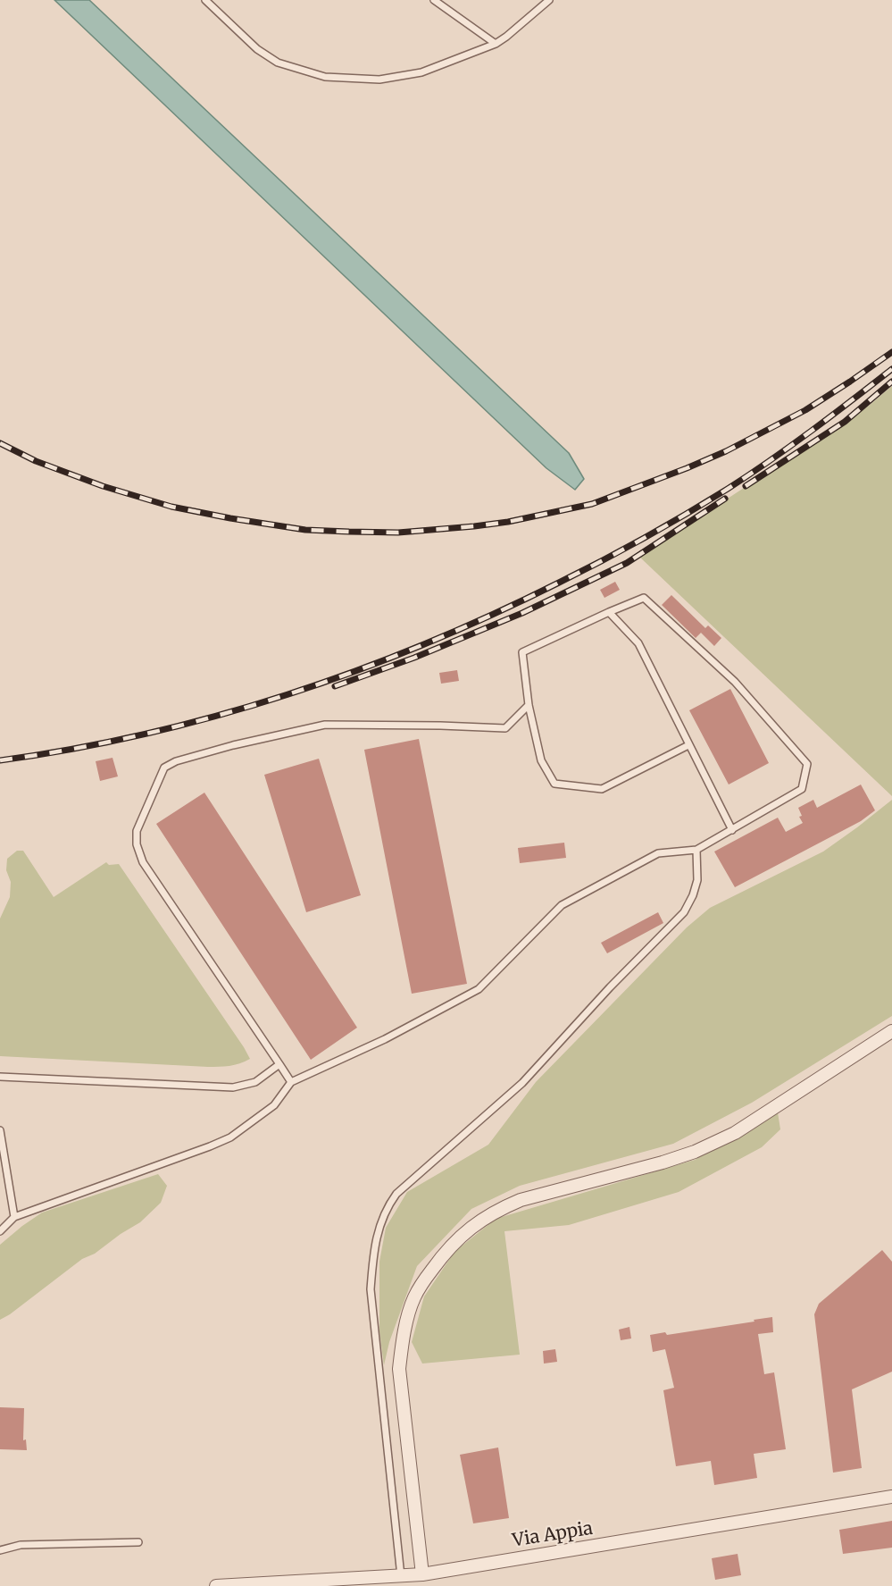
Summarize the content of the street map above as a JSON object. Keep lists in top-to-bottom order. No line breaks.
{"streets":{"street":["Via Appia"]}}
